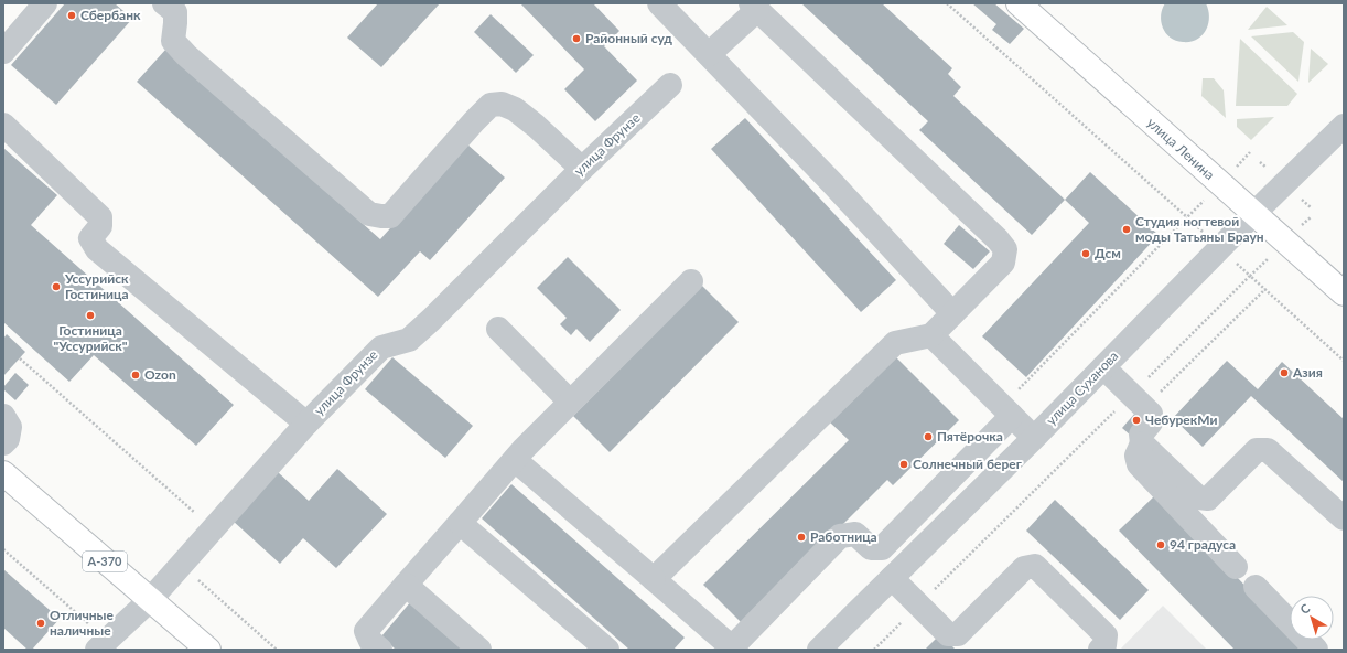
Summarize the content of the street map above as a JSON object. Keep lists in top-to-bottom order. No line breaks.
{"streets":{"main road":["улица Ленина","А-370"],"street":["улица Фрунзе","улица Суханова"]},"crossings":[["улица Фрунзе","А-370"],["улица Ленина","улица Суханова"]],"places":["Сбербанк","Районный суд","Студия ногтевой моды Татьяны Браун","Дсм","Уссурийск Гостиница","Гостиница \"Уссурийск\"","Азия","Ozon","ЧебурекМи","Пятёрочка","Солнечный берег","Работница","94 градуса","Отличные наличные"],"north":"top left"}
